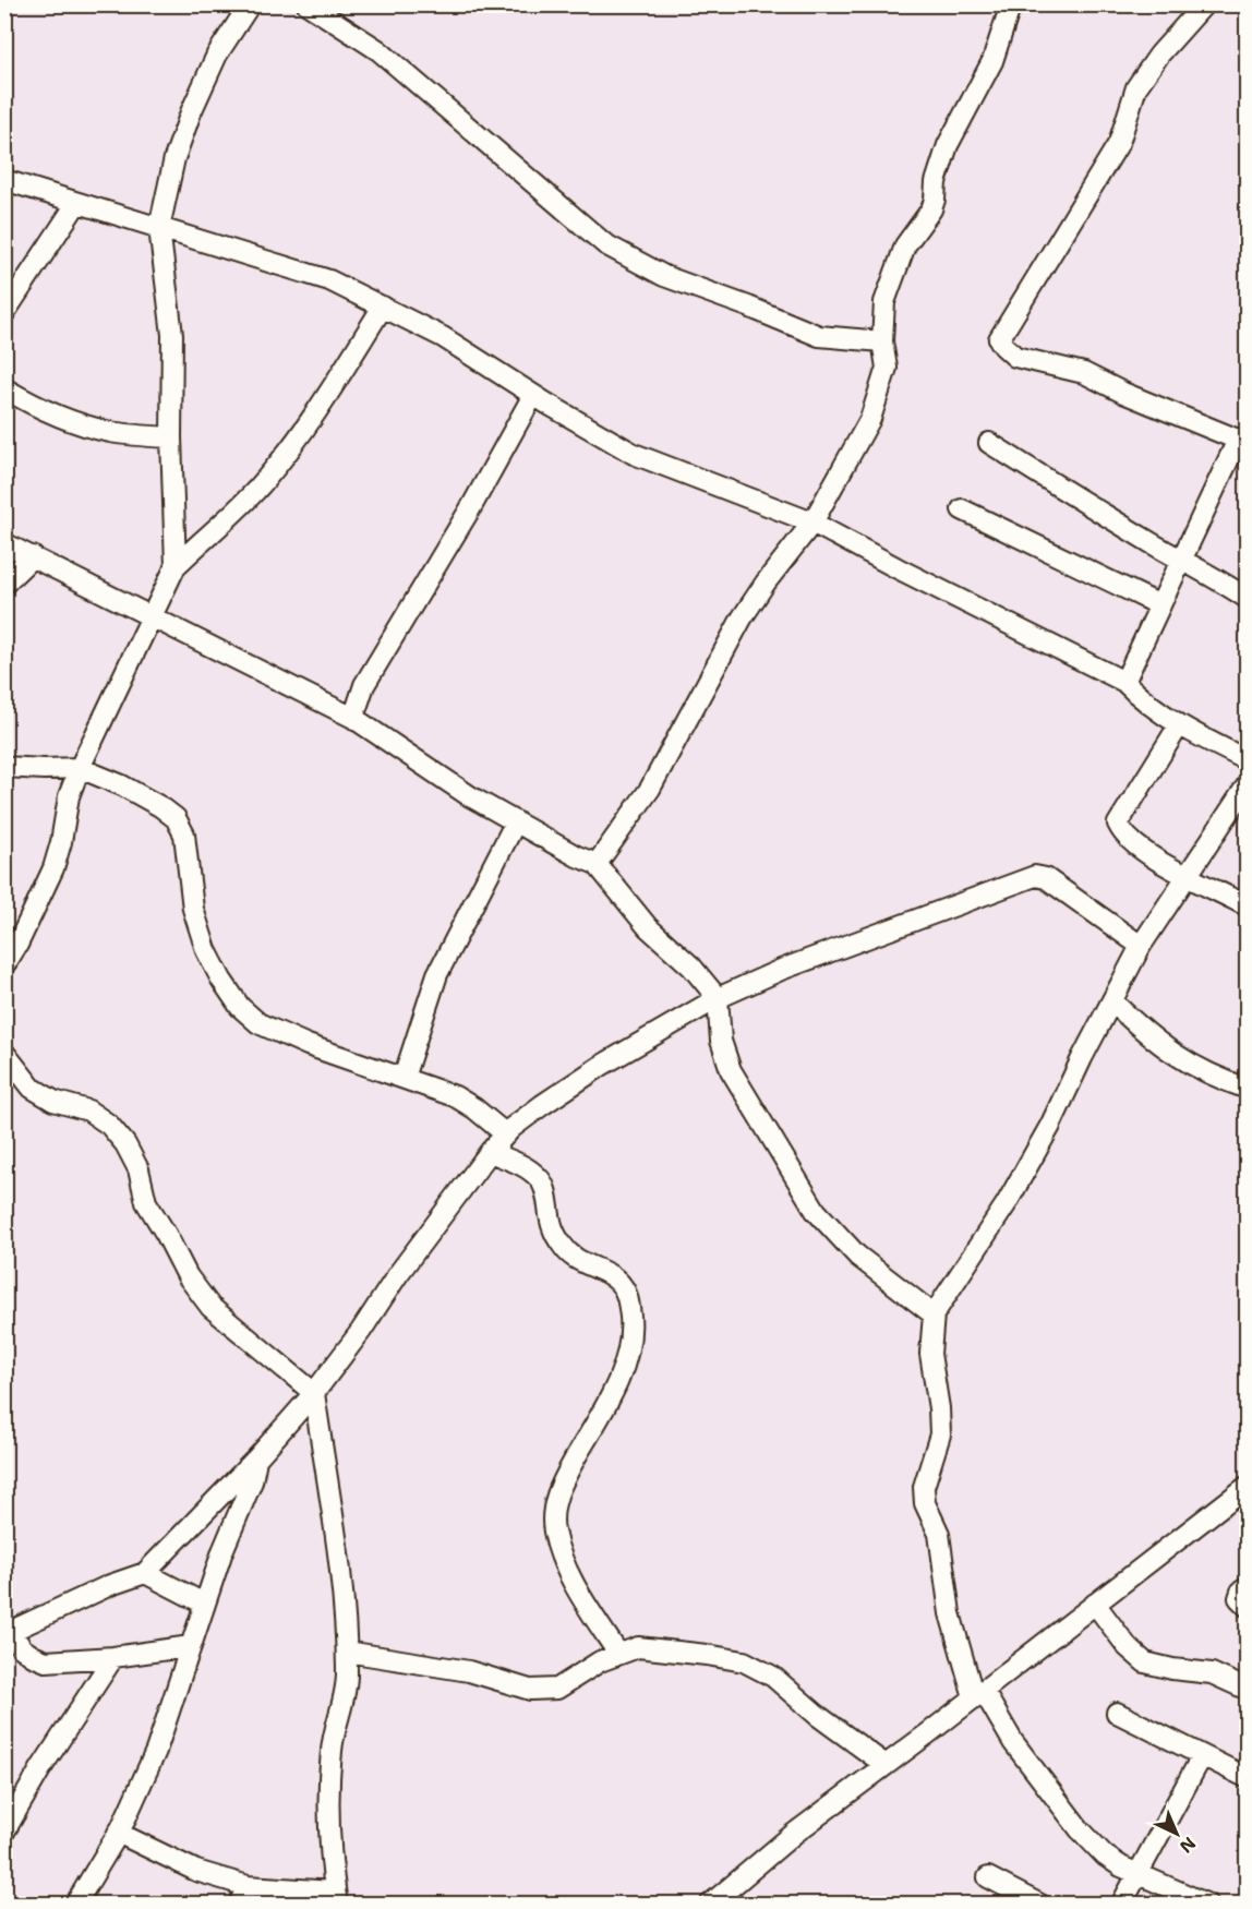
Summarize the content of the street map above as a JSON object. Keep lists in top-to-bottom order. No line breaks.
{"north":"bottom right"}
